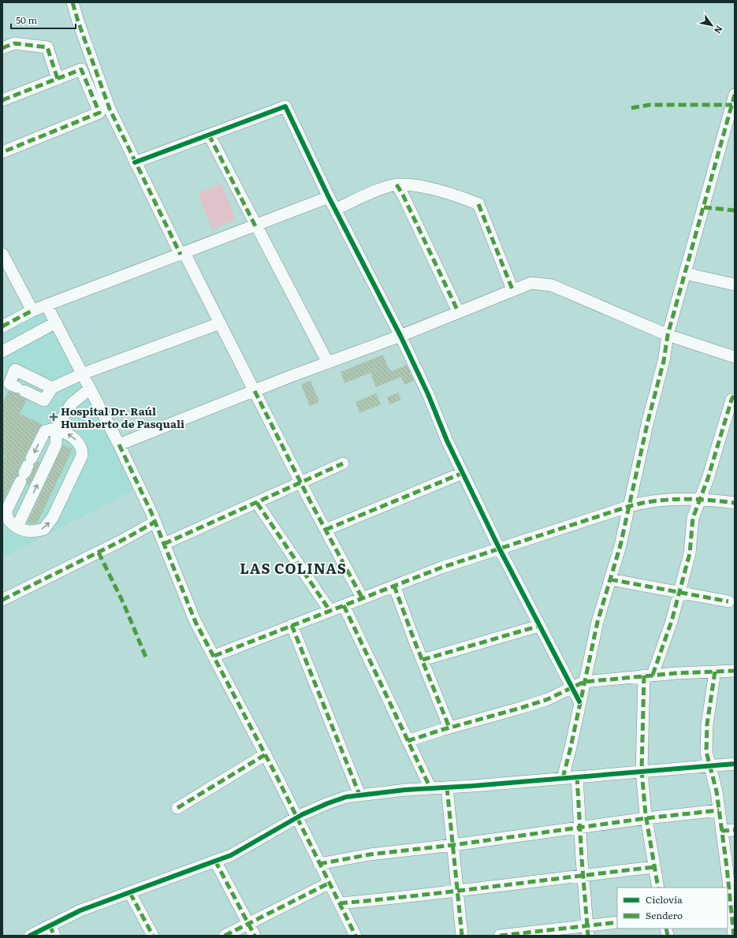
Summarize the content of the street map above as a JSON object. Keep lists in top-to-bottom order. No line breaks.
{"districts":["LAS COLINAS"],"places":{"health":["Hospital Dr. Raúl Humberto de Pasquali"]},"legend":["Ciclovía","Sendero"],"scale_bar":"50 m","north":"bottom right"}
